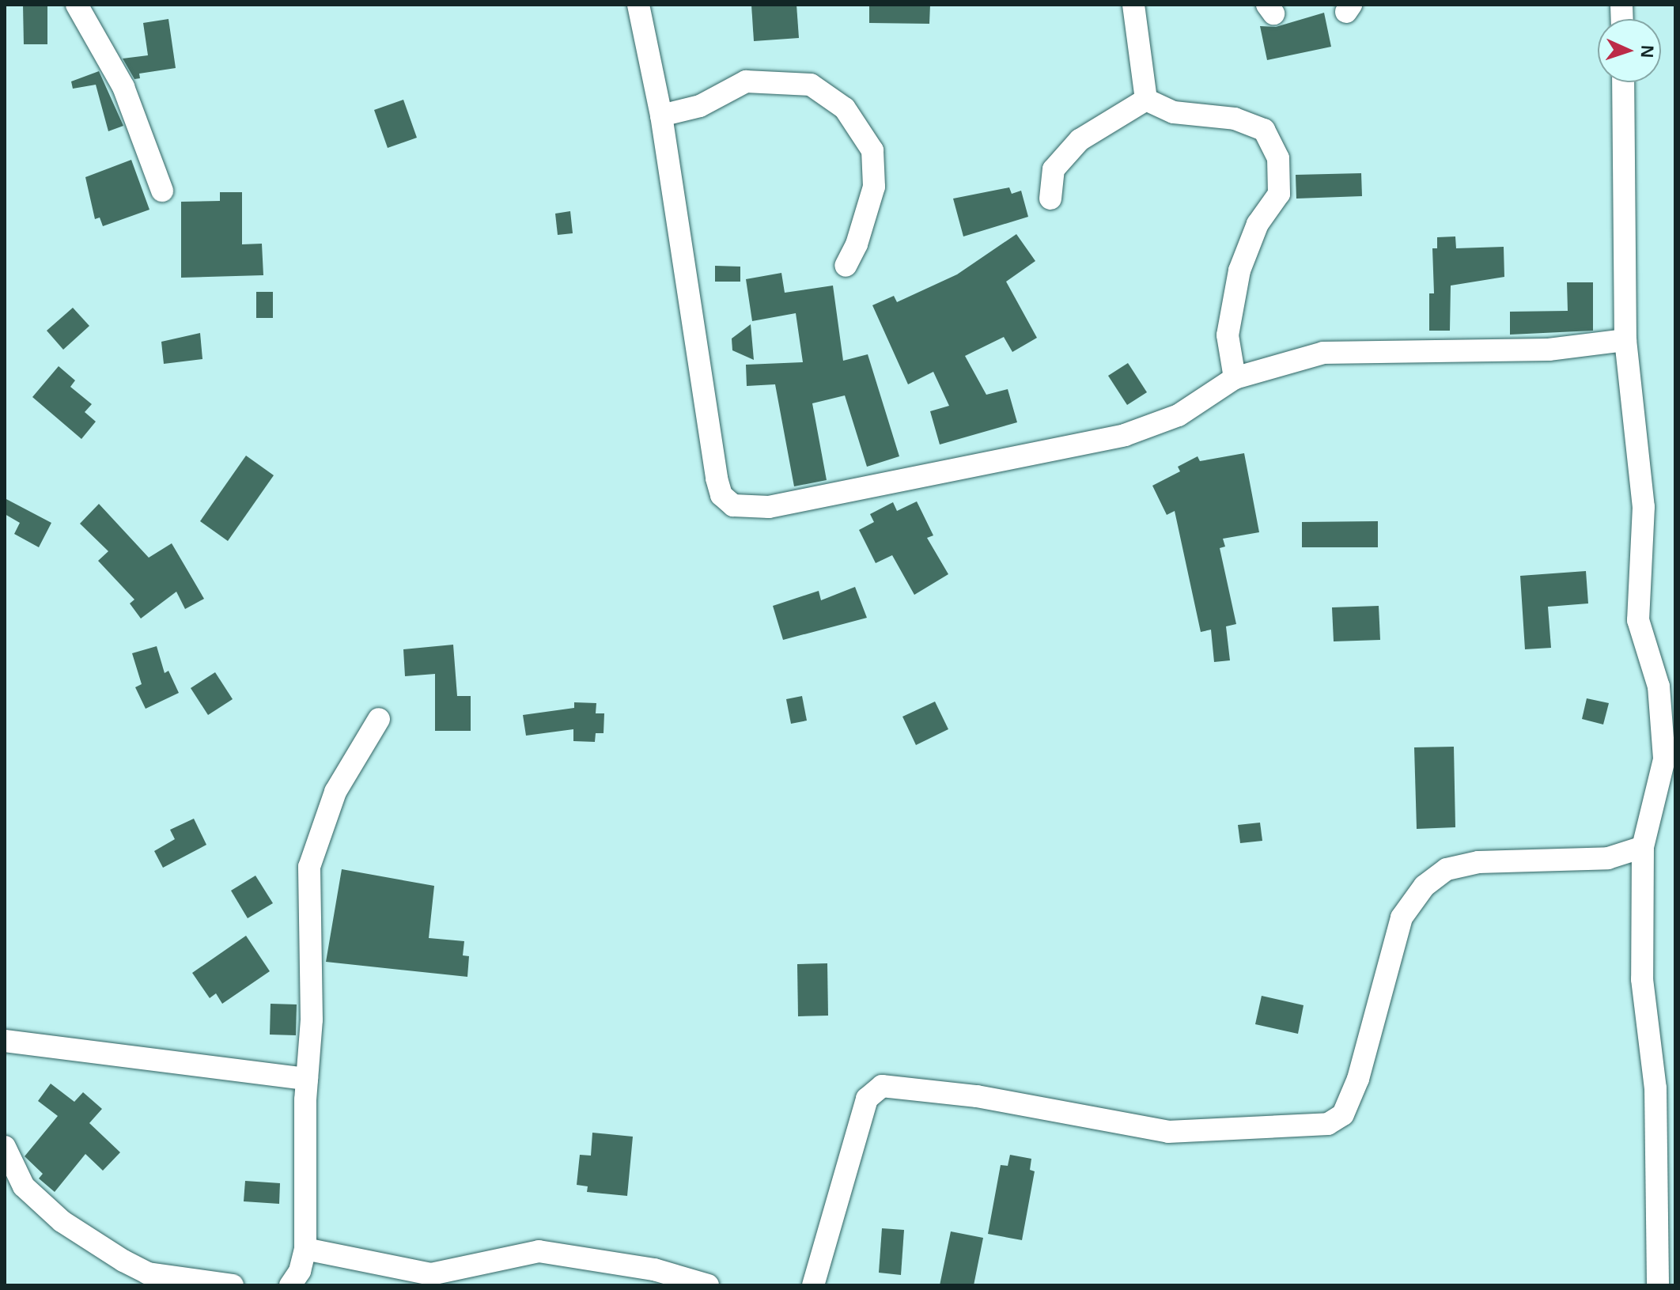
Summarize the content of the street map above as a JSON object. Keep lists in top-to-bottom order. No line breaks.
{"north":"right"}
